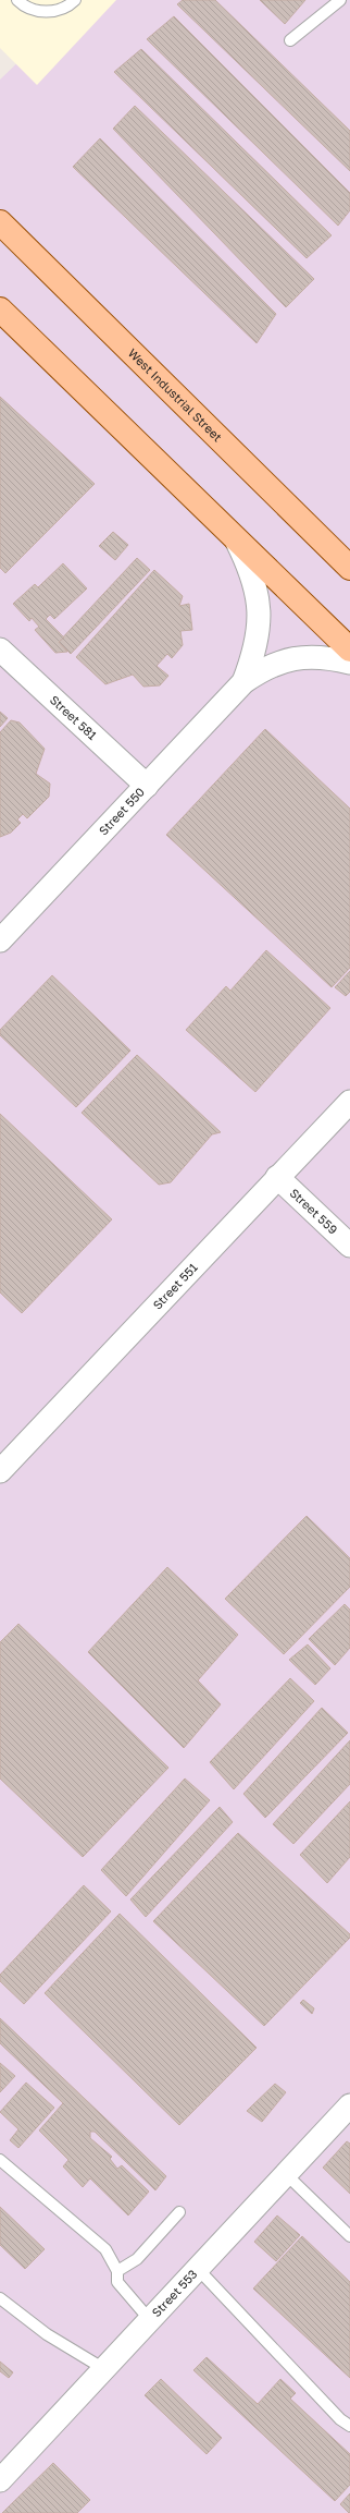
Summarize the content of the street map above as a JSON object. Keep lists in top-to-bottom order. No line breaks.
{"streets":{"main road":["West Industrial Street"],"street":["Street 581","Street 550","Street 559","Street 551","Street 553"]},"crossings":[["Street 581","Street 550"],["Street 559","Street 551"]]}
